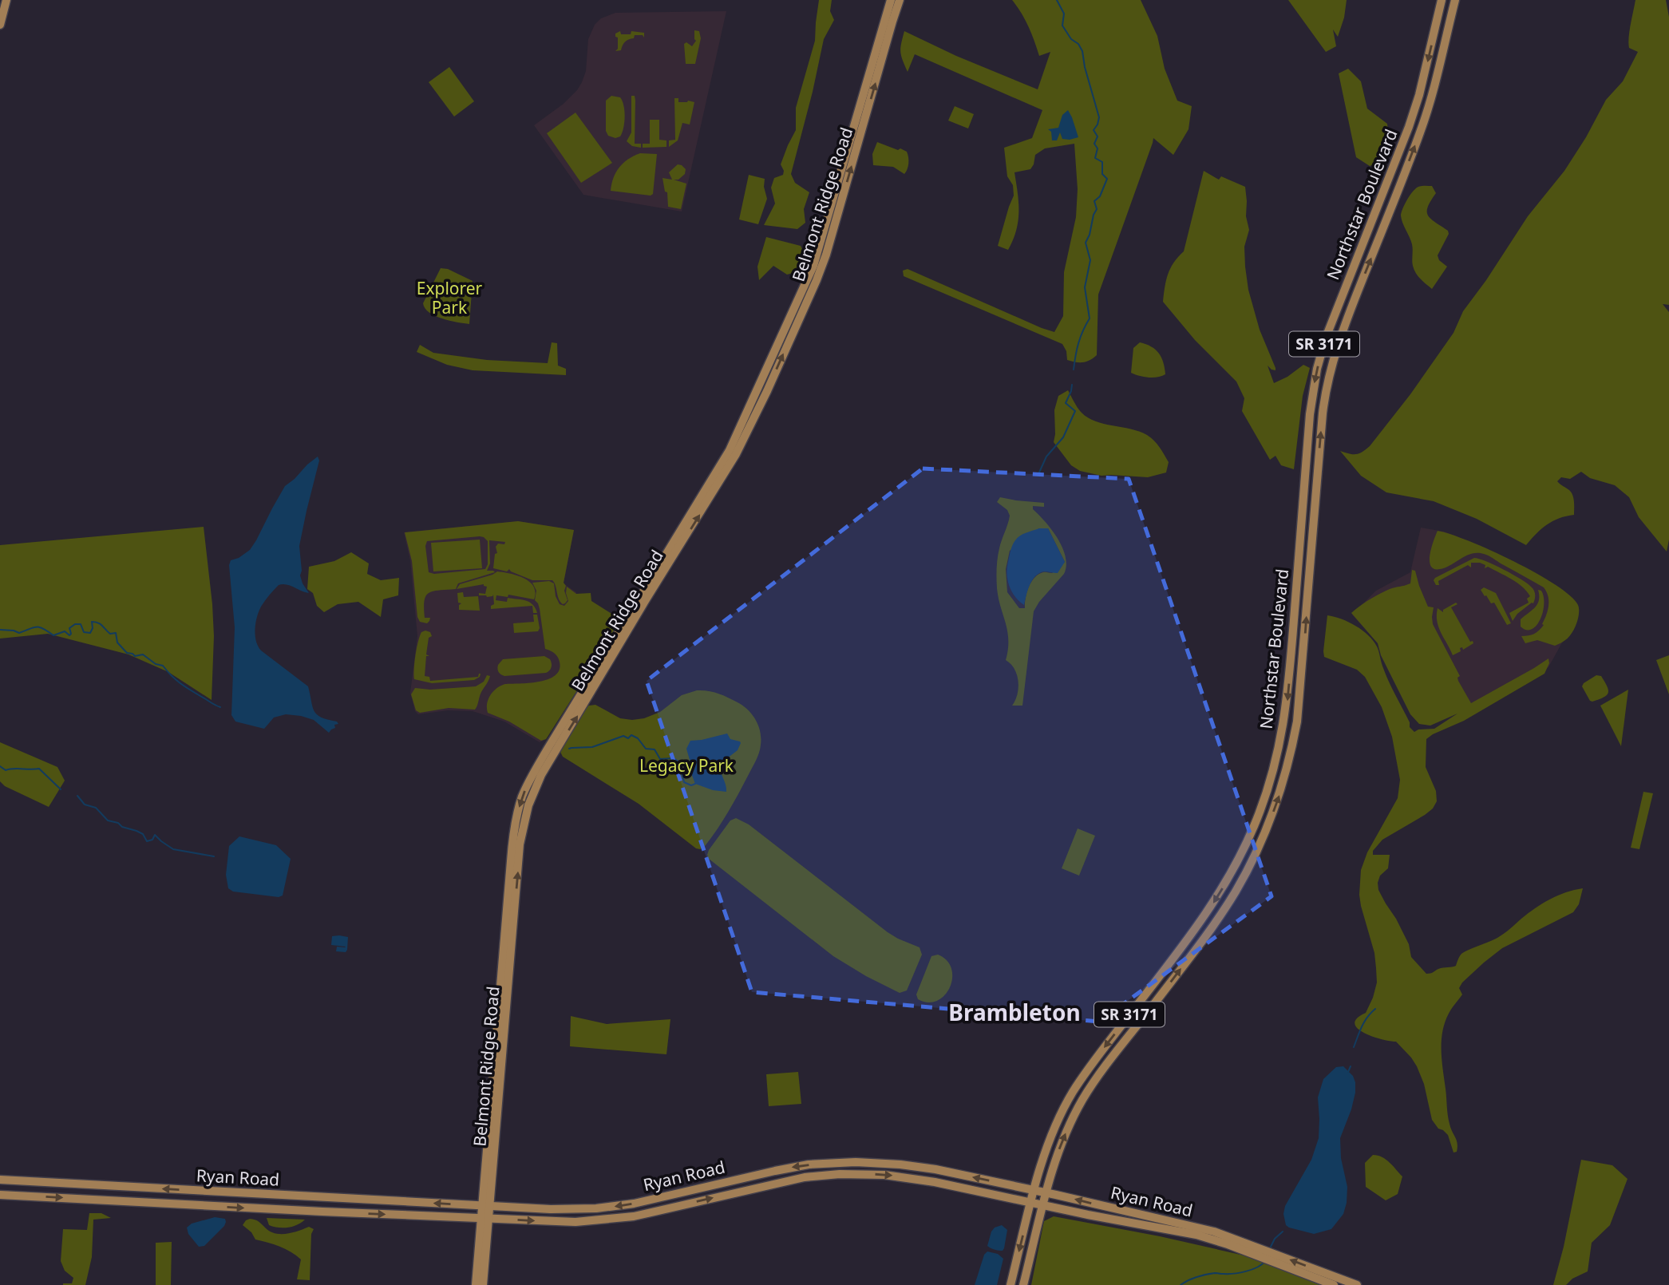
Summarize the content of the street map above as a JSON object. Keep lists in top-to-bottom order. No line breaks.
{"streets":{"main road":["Belmont Ridge Road","Northstar Boulevard","SR 3171","Ryan Road"]},"crossings":[["Belmont Ridge Road","Ryan Road"],["Northstar Boulevard","Ryan Road"]],"districts":["Brambleton"],"parks":["Explorer Park","Legacy Park"]}
